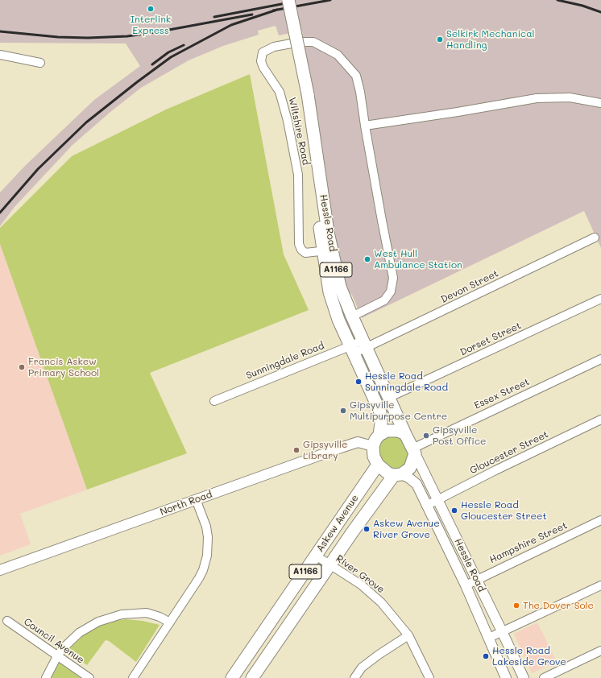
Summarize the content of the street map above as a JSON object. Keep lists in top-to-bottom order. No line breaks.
{"streets":{"main road":["Hessle Road","A1166","Askew Avenue"],"street":["Wiltshire Road","Devon Street","Dorset Street","Sunningdale Road","Essex Street","Gloucester Street","North Road","Hampshire Street","River Grove","Council Avenue"]},"crossings":[["Wiltshire Road","Hessle Road"],["Hessle Road","Devon Street"],["Hessle Road","Dorset Street"],["Hessle Road","Sunningdale Road"],["Hessle Road","Essex Street"],["Hessle Road","Gloucester Street"],["Hessle Road","North Road"],["Hessle Road","Askew Avenue"],["Hessle Road","Hampshire Street"],["Devon Street","Sunningdale Road"],["Essex Street","North Road"],["Essex Street","Askew Avenue"],["North Road","Askew Avenue"],["Askew Avenue","River Grove"]],"places":["Interlink Express","Selkirk Mechanical Handling","West Hull Ambulance Station","Francis Askew Primary School","Hessle Road Sunningdale Road","Gipsyville Multipurpose Centre","Gipsyville Post Office","Gipsyville Library","Hessle Road Gloucester Street","Askew Avenue River Grove","The Dover Sole","Hessle Road Lakeside Grove"]}
